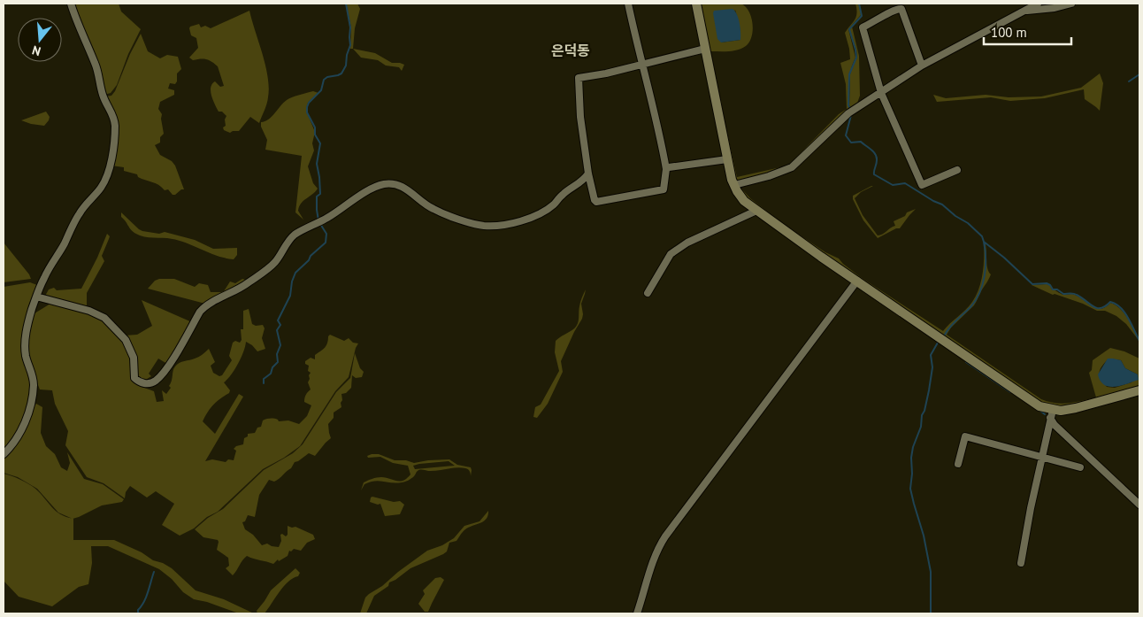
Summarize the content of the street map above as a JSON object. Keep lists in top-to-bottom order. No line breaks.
{"districts":["은덕동"],"scale_bar":"100 m","north":"bottom"}
